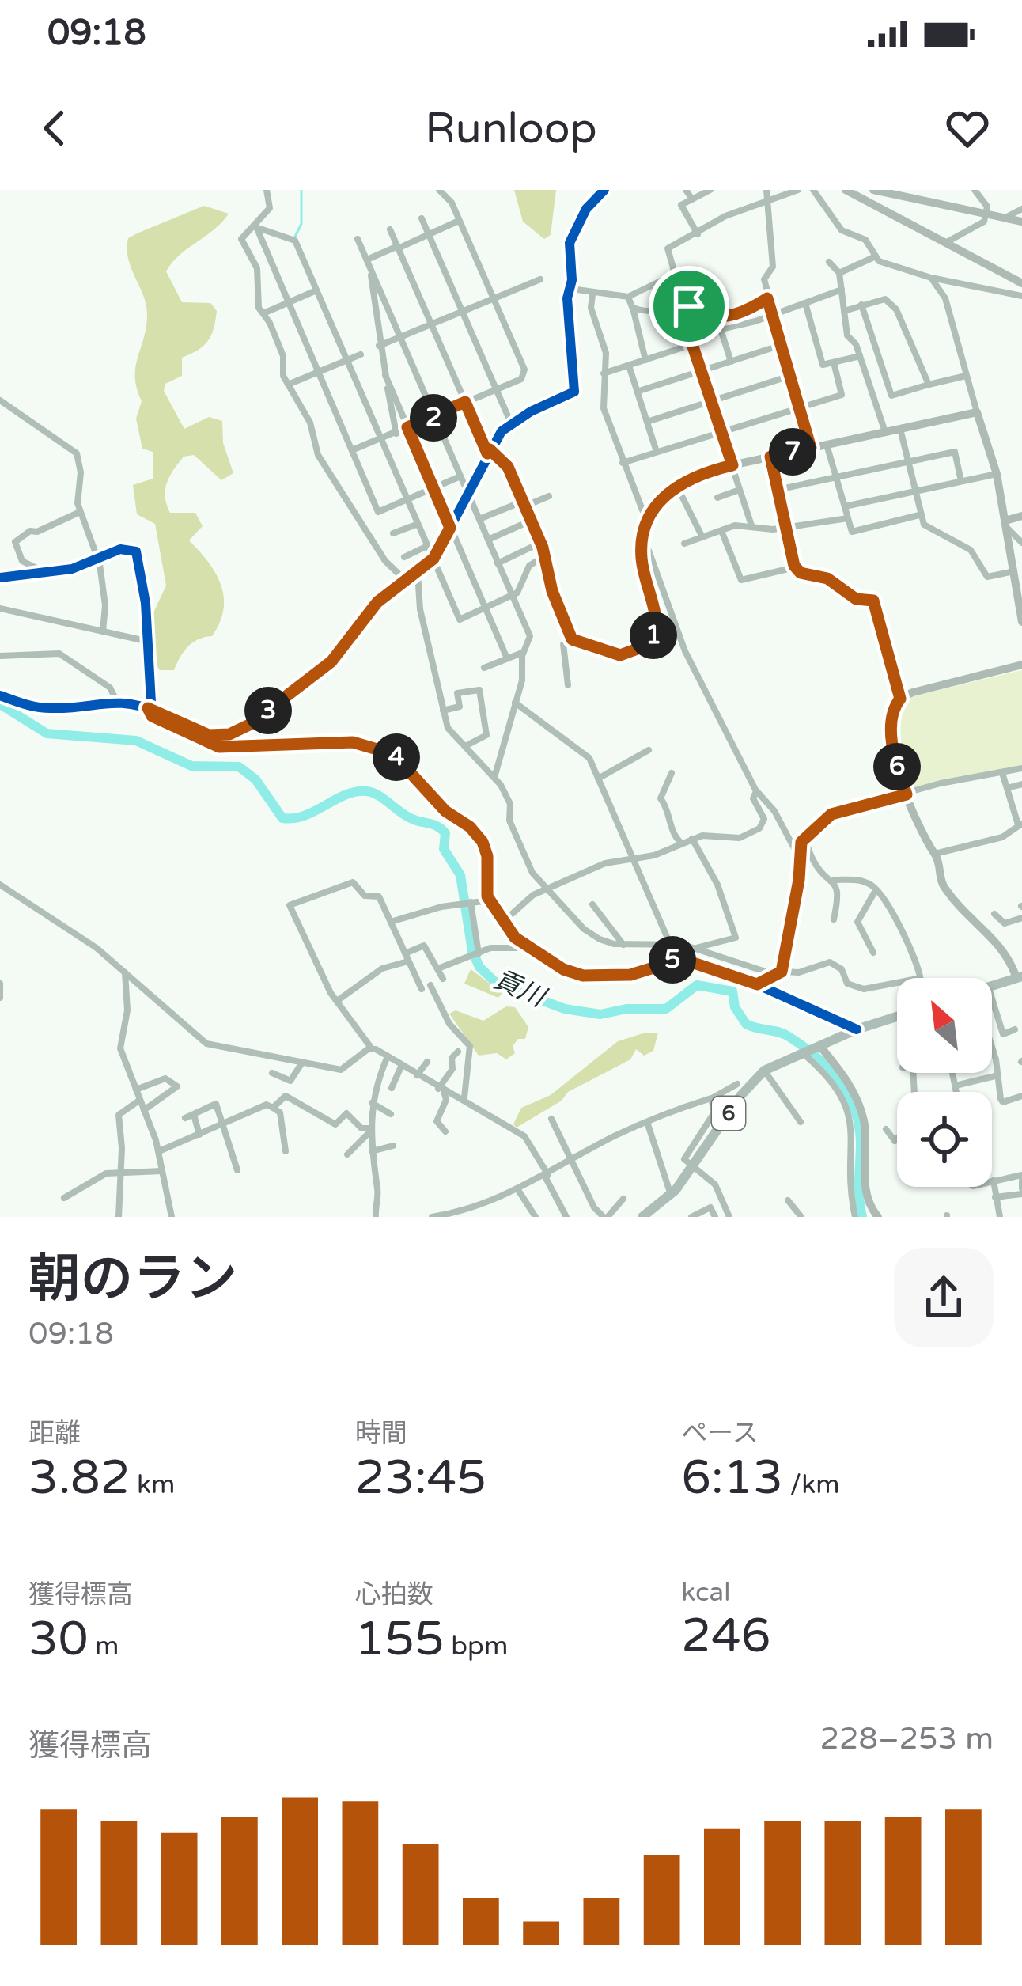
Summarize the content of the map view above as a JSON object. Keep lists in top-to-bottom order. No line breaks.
{"streets":{"main road":["6"]},"water":["貢川"],"north":"top left","page":{"status":"09:18","header":"Runloop","pins":["2","7","1","3","4","6","5"],"heading":["朝のラン","09:18"],"stats":[["距離","3.82 km"],["時間","23:45"],["ペース","6:13 /km"],["獲得標高","30 m"],["心拍数","155 bpm"],["kcal","246"]],"chart":["獲得標高","228–253 m"]}}
